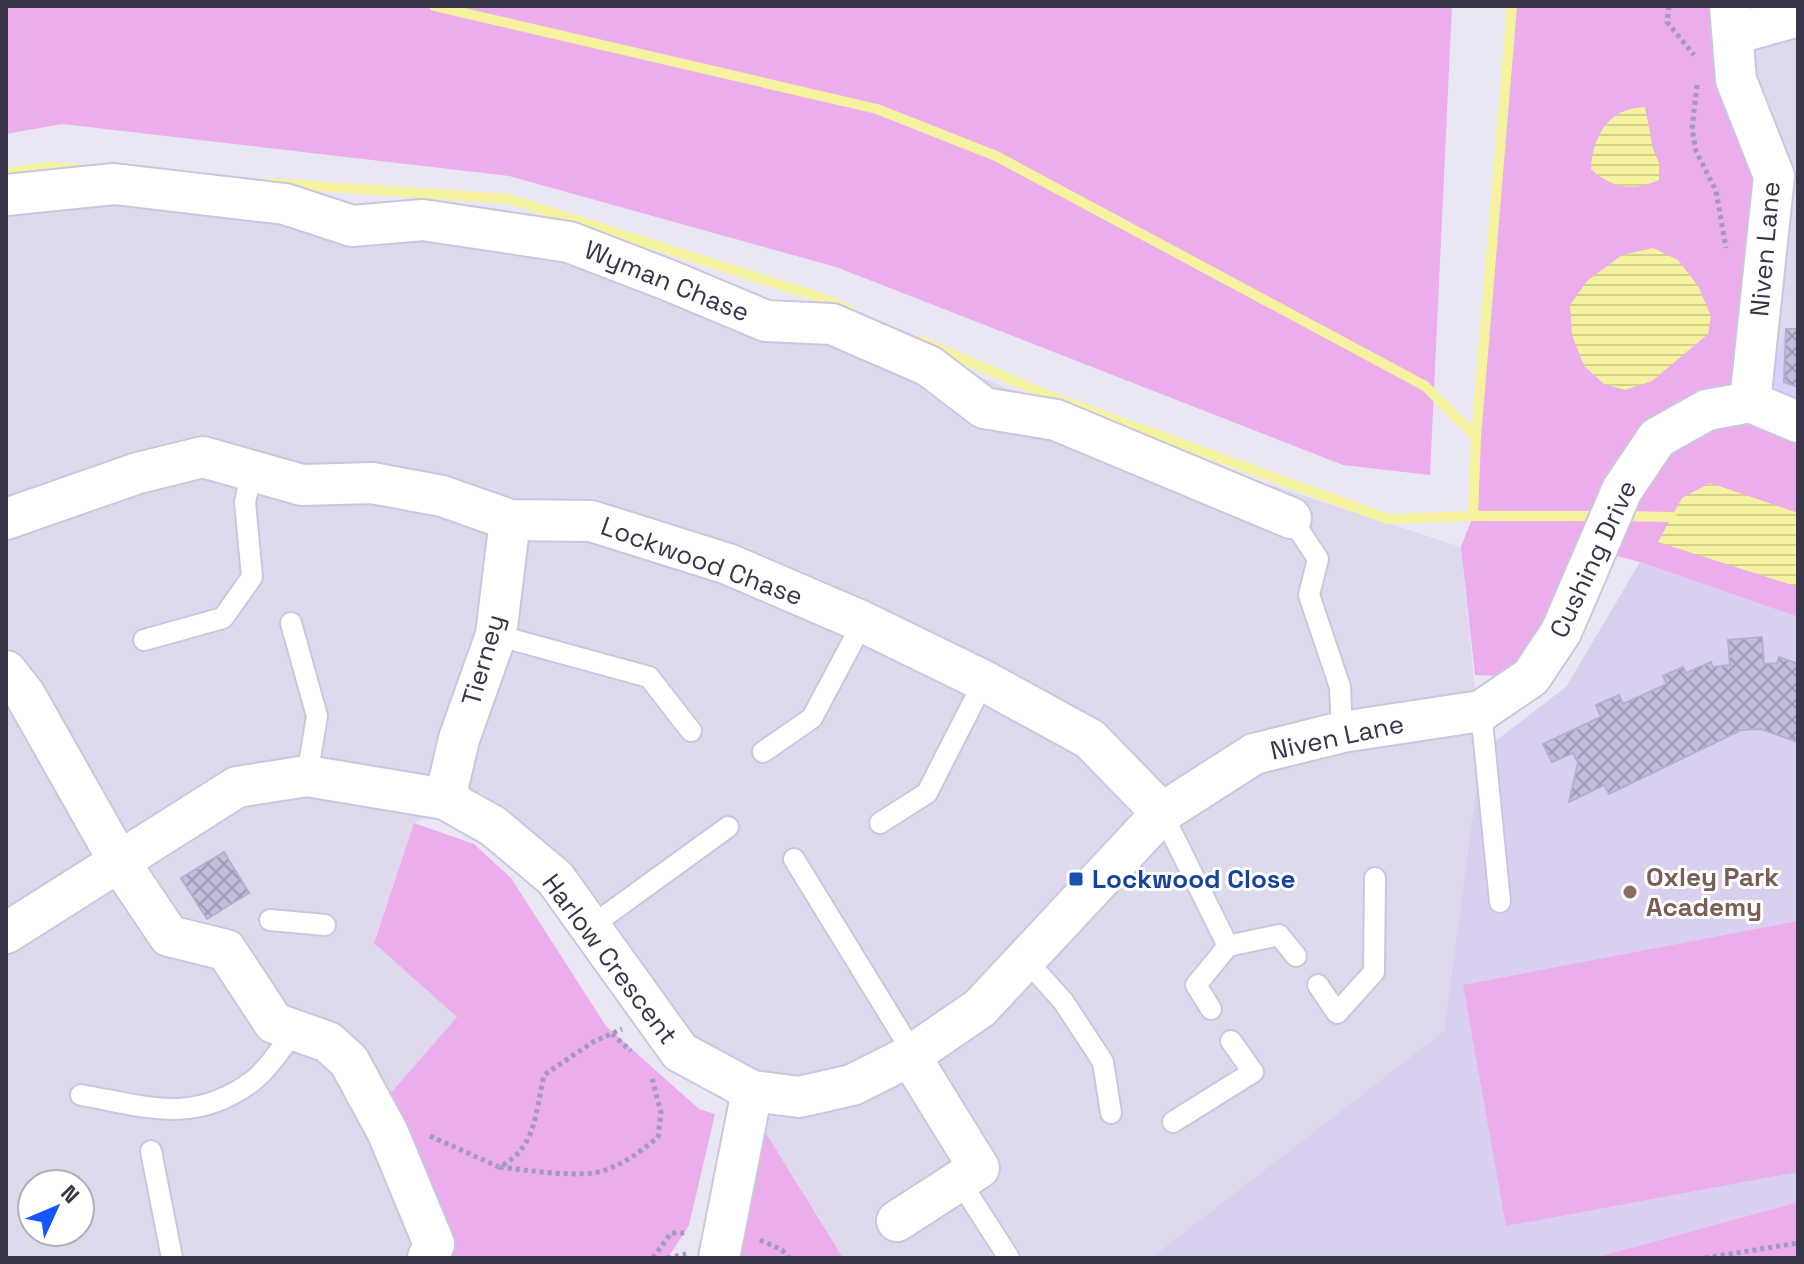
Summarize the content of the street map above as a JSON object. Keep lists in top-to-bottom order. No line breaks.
{"streets":{"street":["Niven Lane","Wyman Chase","Cushing Drive","Lockwood Chase","Tierney","Harlow Crescent"]},"crossings":[["Niven Lane","Cushing Drive"],["Niven Lane","Lockwood Chase"],["Niven Lane","Harlow Crescent"],["Lockwood Chase","Tierney"],["Lockwood Chase","Harlow Crescent"],["Tierney","Harlow Crescent"]],"places":{"transit":["Lockwood Close"],"other":["Oxley Park Academy"]},"north":"top right"}
